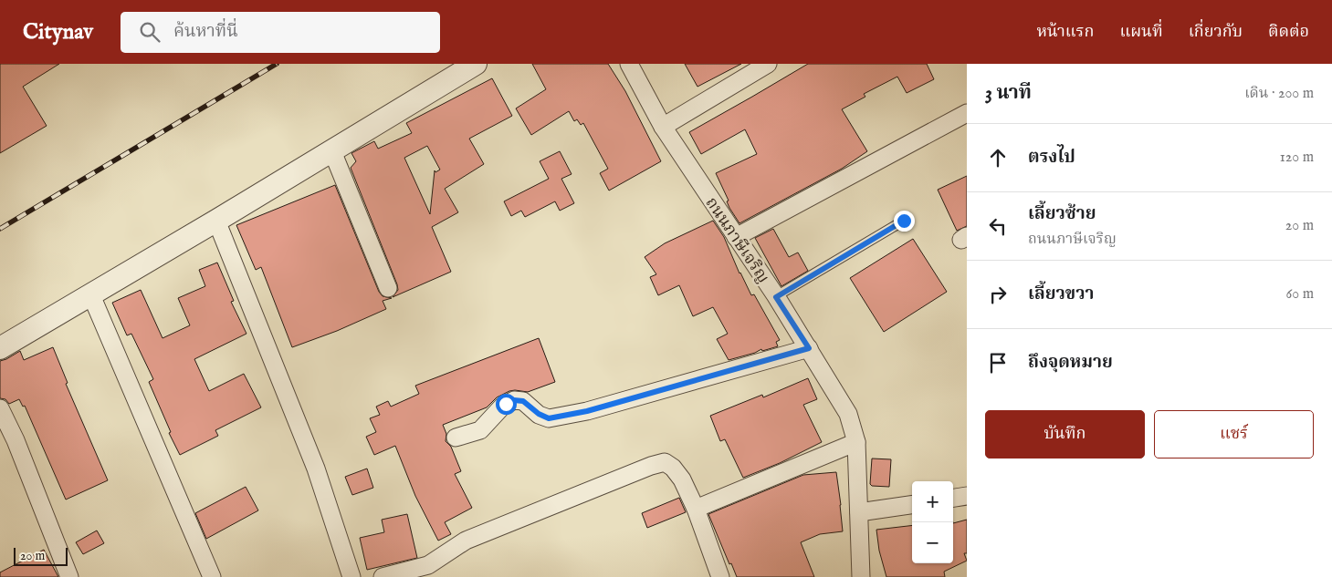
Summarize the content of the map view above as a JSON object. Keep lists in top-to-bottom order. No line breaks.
{"streets":{"street":["ถนนภาษีเจริญ"]},"scale_bar":"20 m","page":{"header":"Citynav","search":"ค้นหาที่นี่","nav":["หน้าแรก","แผนที่","เกี่ยวกับ","ติดต่อ"],"heading":["3 นาที","เดิน · 200 m"],"list":[["ตรงไป","120 m"],["เลี้ยวซ้าย","ถนนภาษีเจริญ","20 m"],["เลี้ยวขวา","60 m"],"ถึงจุดหมาย"],"buttons":["บันทึก","แชร์"],"map_buttons":["+","−"],"scale":"20 m"}}
